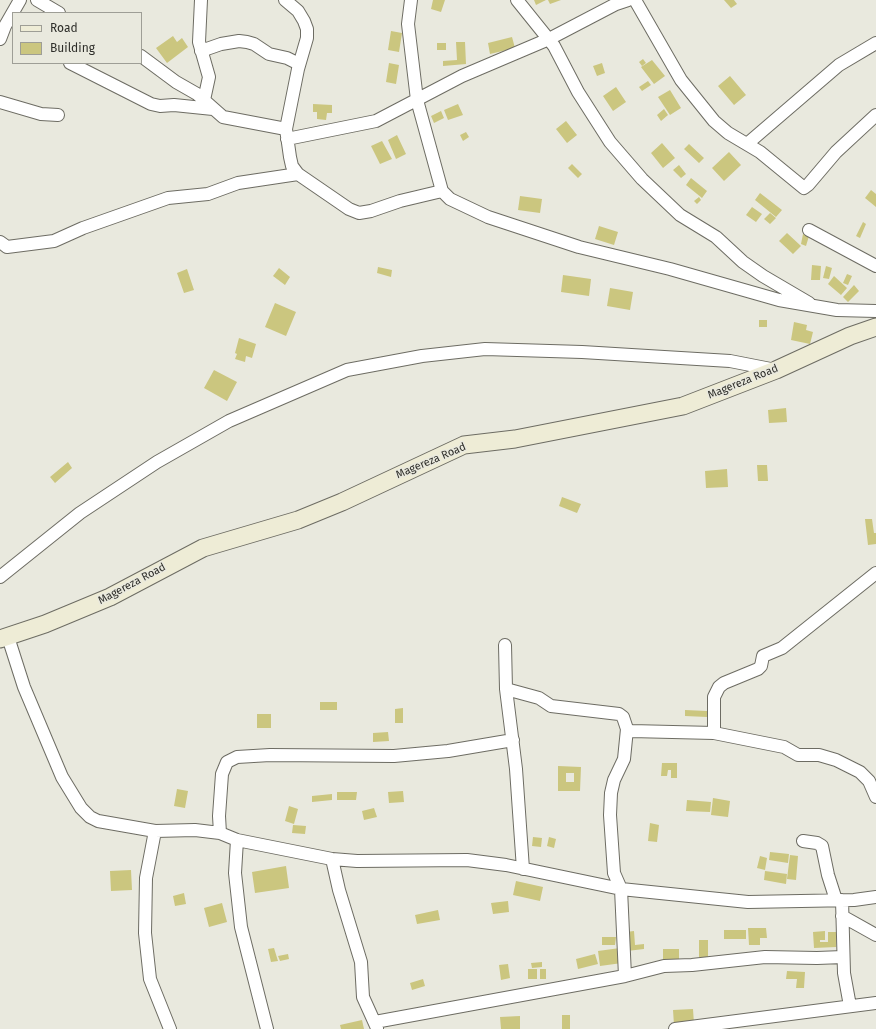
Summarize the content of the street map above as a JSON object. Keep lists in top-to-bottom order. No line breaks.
{"streets":{"street":["Magereza Road"]},"legend":["Road","Building"]}
